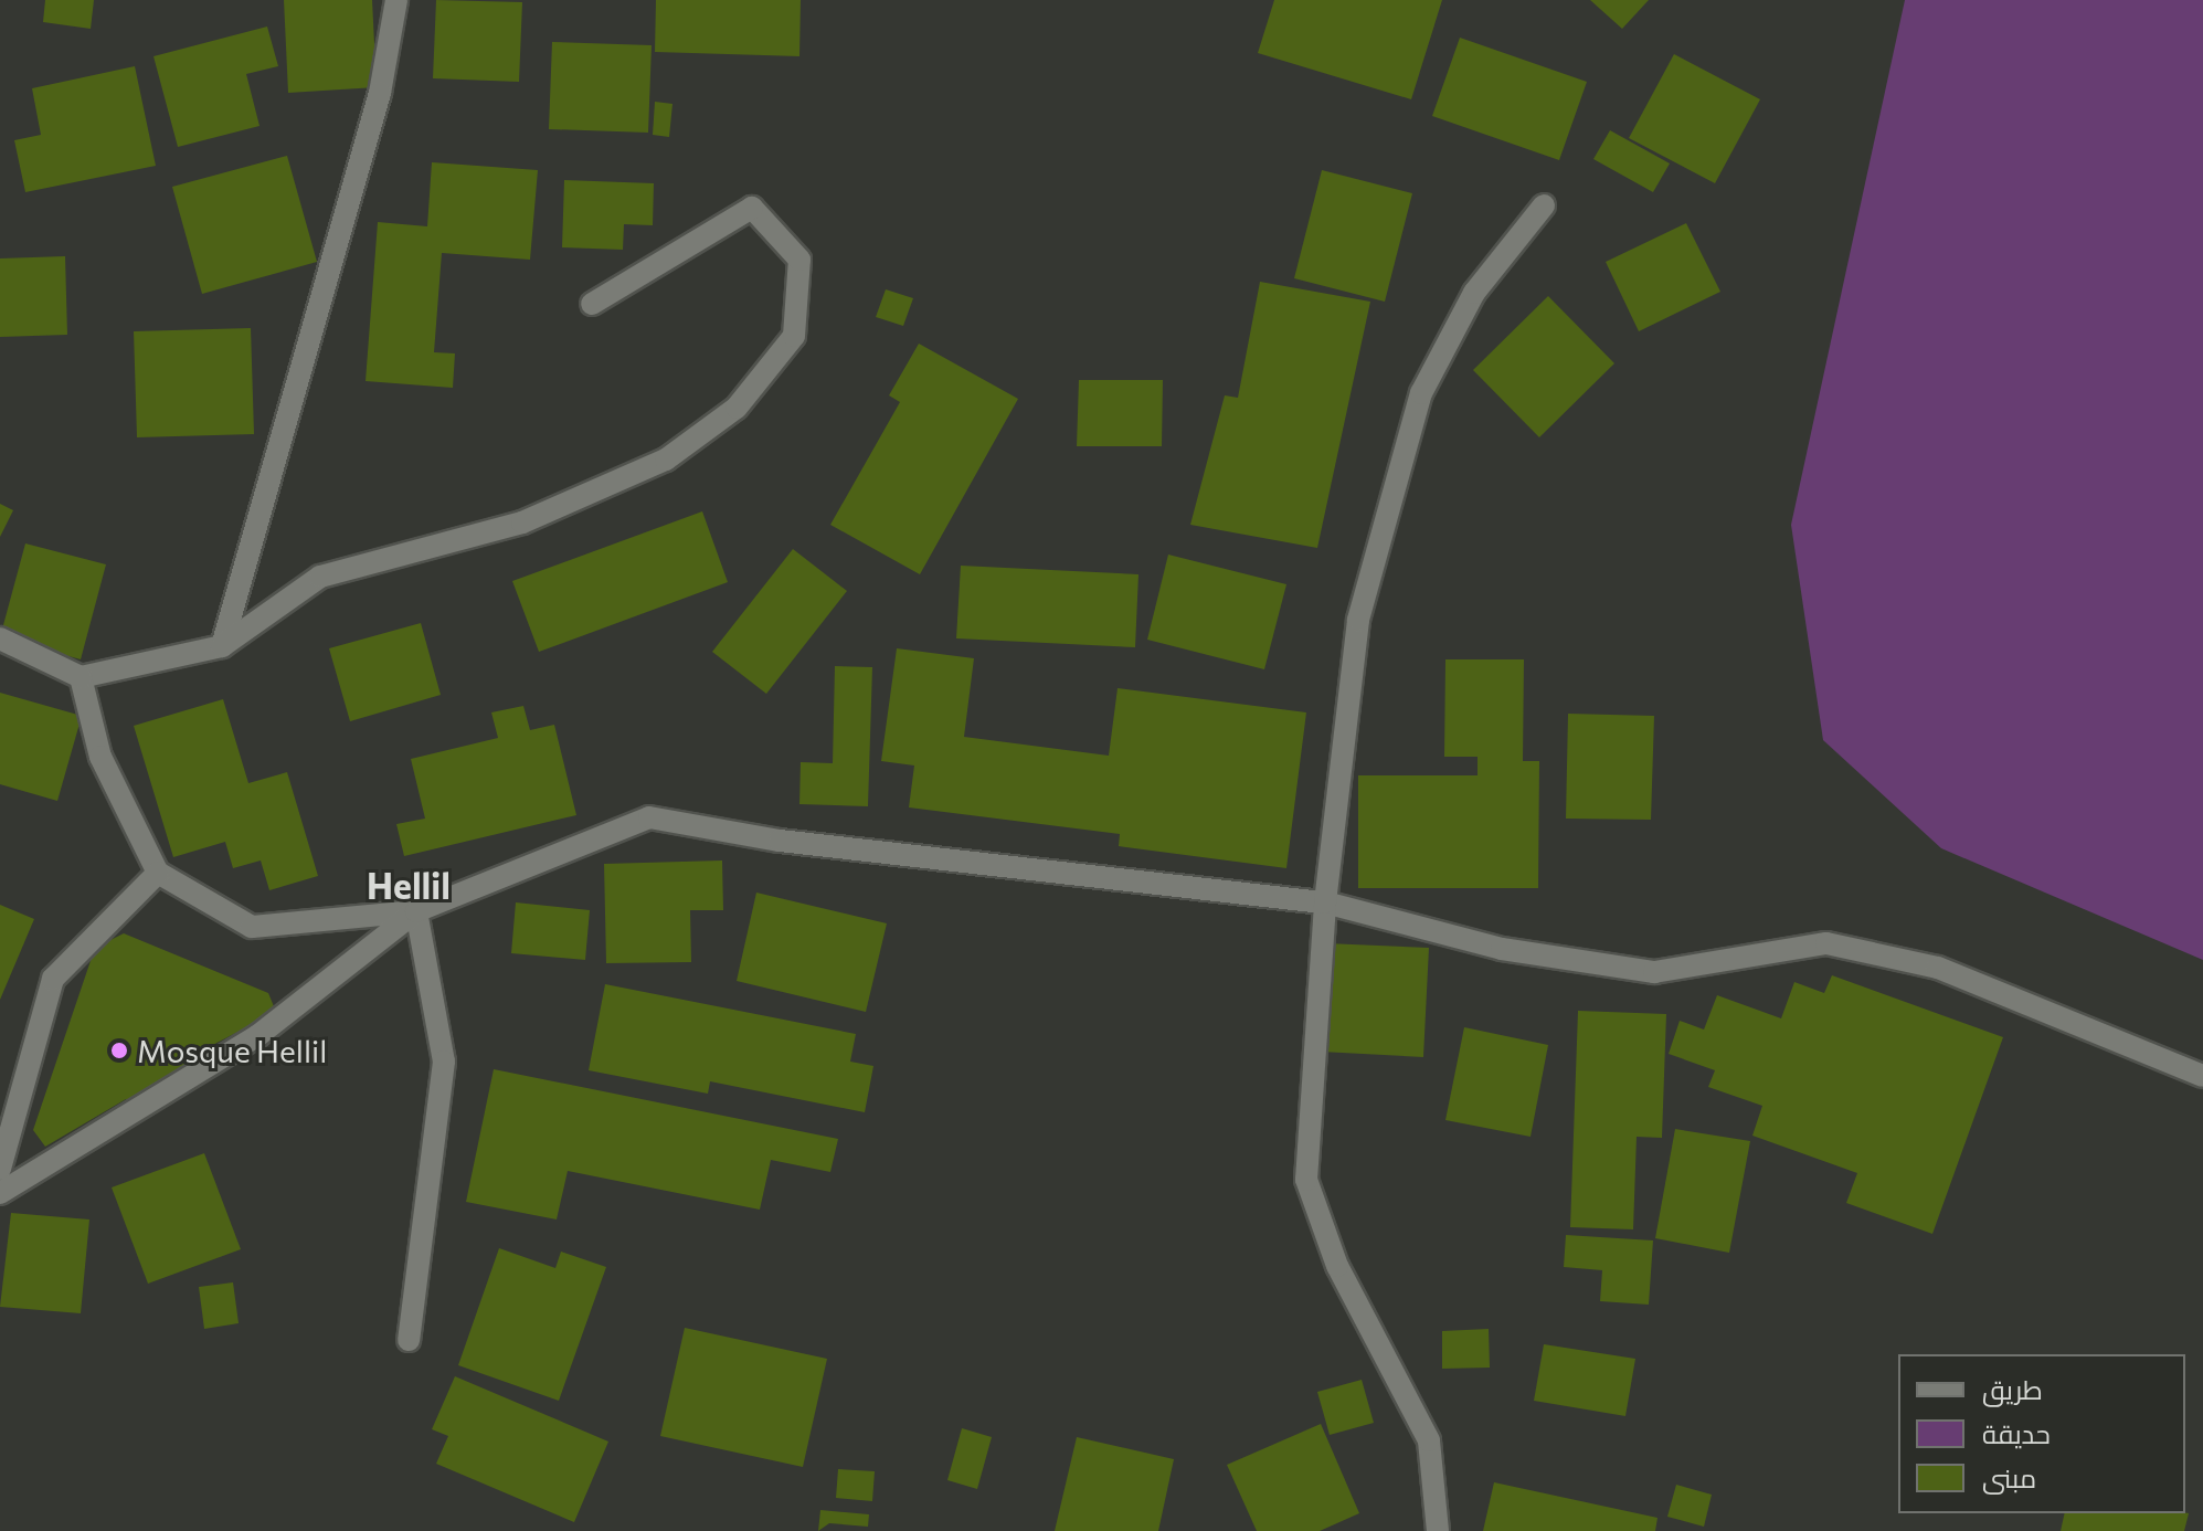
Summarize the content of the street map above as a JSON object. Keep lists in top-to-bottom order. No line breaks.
{"districts":["Hellil"],"places":["Mosque Hellil"],"legend":["طريق","حديقة","مبنى"]}
